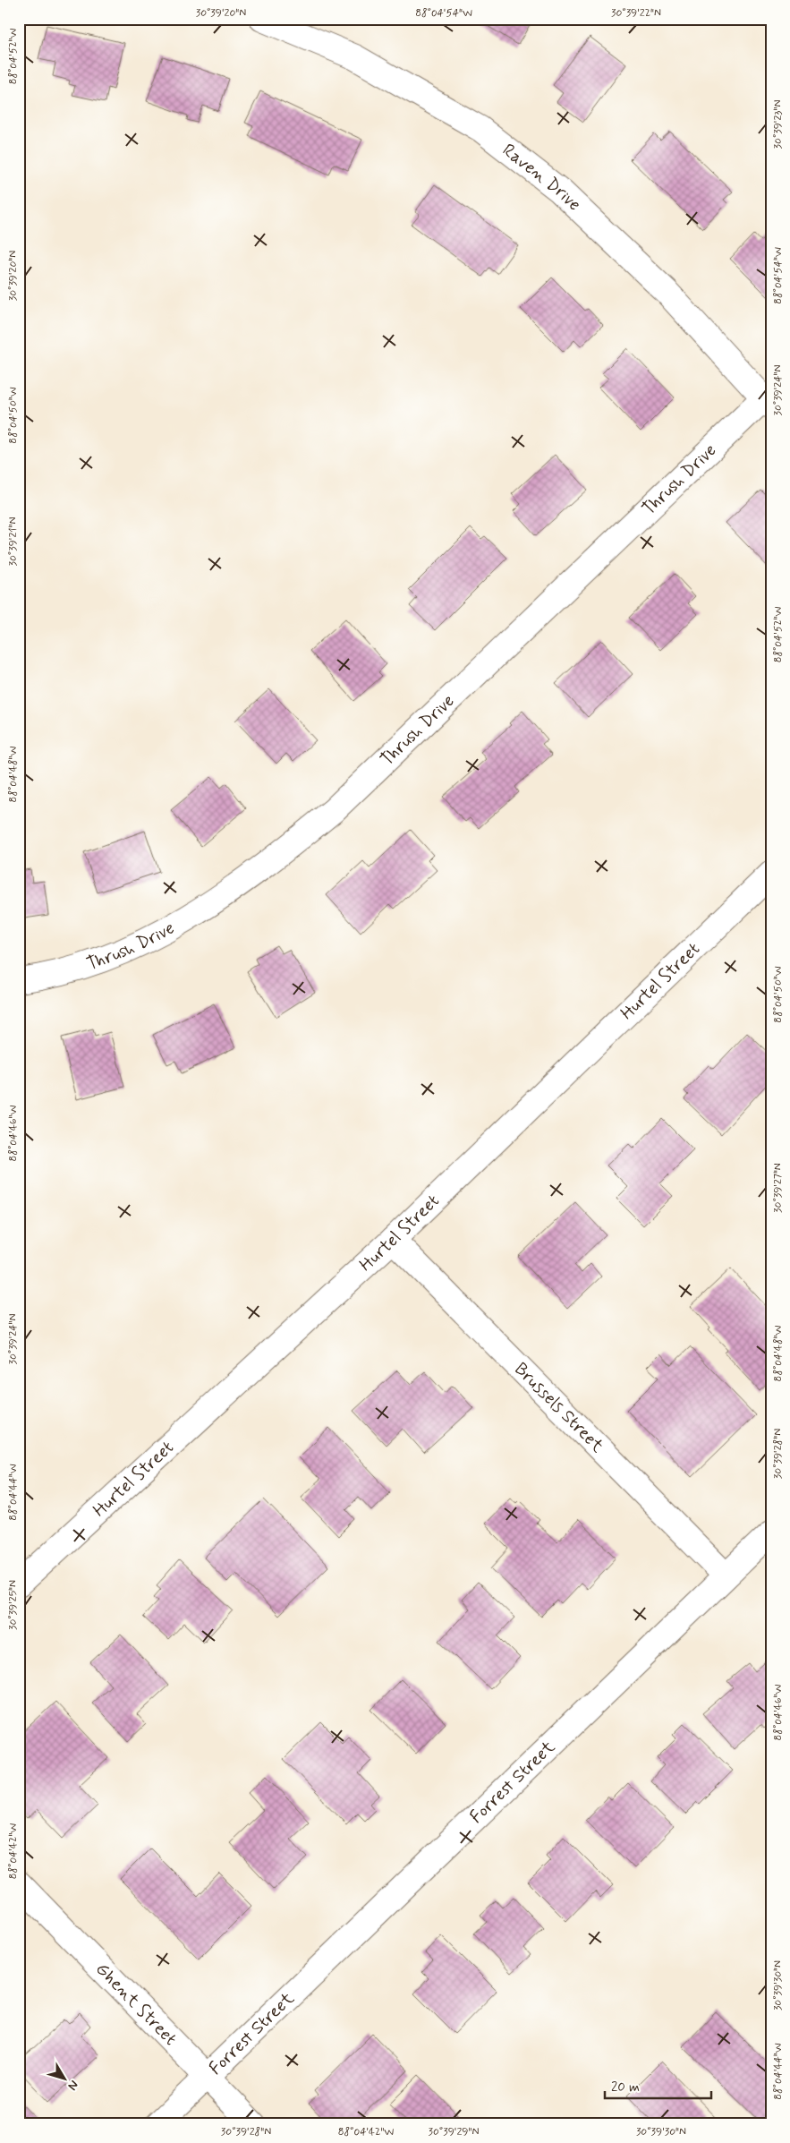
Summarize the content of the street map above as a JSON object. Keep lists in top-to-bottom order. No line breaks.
{"streets":{"street":["Raven Drive","Thrush Drive","Hurtel Street","Brussels Street","Forrest Street","Ghent Street"]},"crossings":[["Raven Drive","Thrush Drive"],["Hurtel Street","Brussels Street"],["Brussels Street","Forrest Street"],["Forrest Street","Ghent Street"]],"scale_bar":"20 m","north":"bottom right","coordinates":["30°39'20\"N","88°04'54\"W","30°39'22\"N","88°04'52\"W","30°39'23\"N","30°39'24\"N","88°04'50\"W","30°39'21\"N","88°04'48\"W","88°04'46\"W","30°39'27\"N","30°39'28\"N","88°04'44\"W","30°39'25\"N","88°04'42\"W","30°39'30\"N","30°39'29\"N"]}
